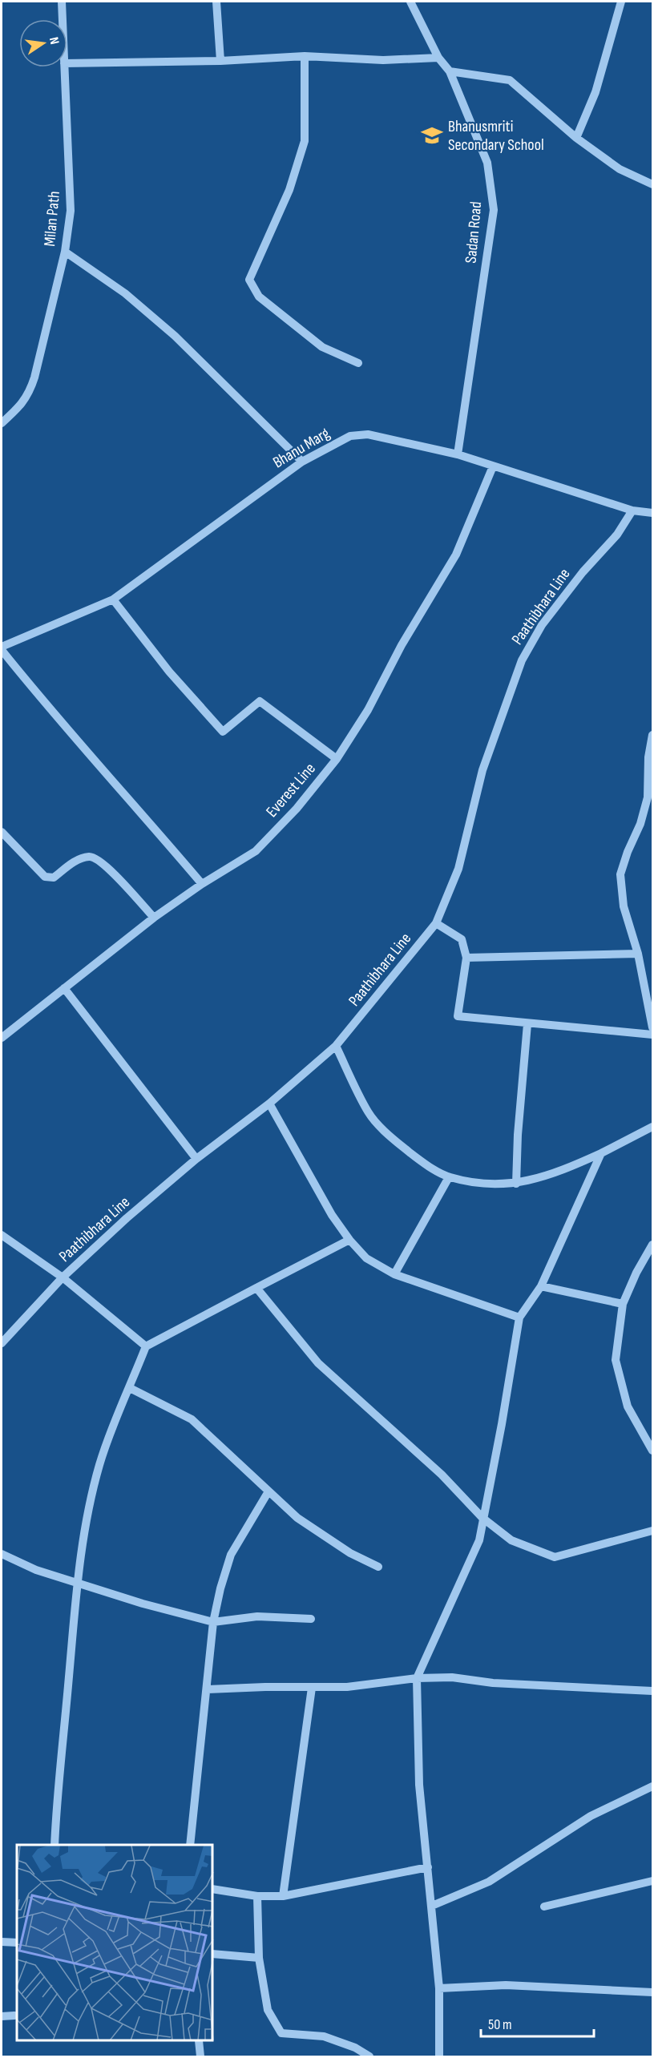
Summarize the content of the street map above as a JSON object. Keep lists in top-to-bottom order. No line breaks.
{"streets":{"street":["Milan Path","Sadan Road","Bhanu Marg","Paathibhara Line","Everest Line"]},"crossings":[["Sadan Road","Bhanu Marg"],["Bhanu Marg","Paathibhara Line"],["Bhanu Marg","Everest Line"]],"places":{"school or university":["Bhanusmriti Secondary School"]},"scale_bar":"50 m","north":"right"}
